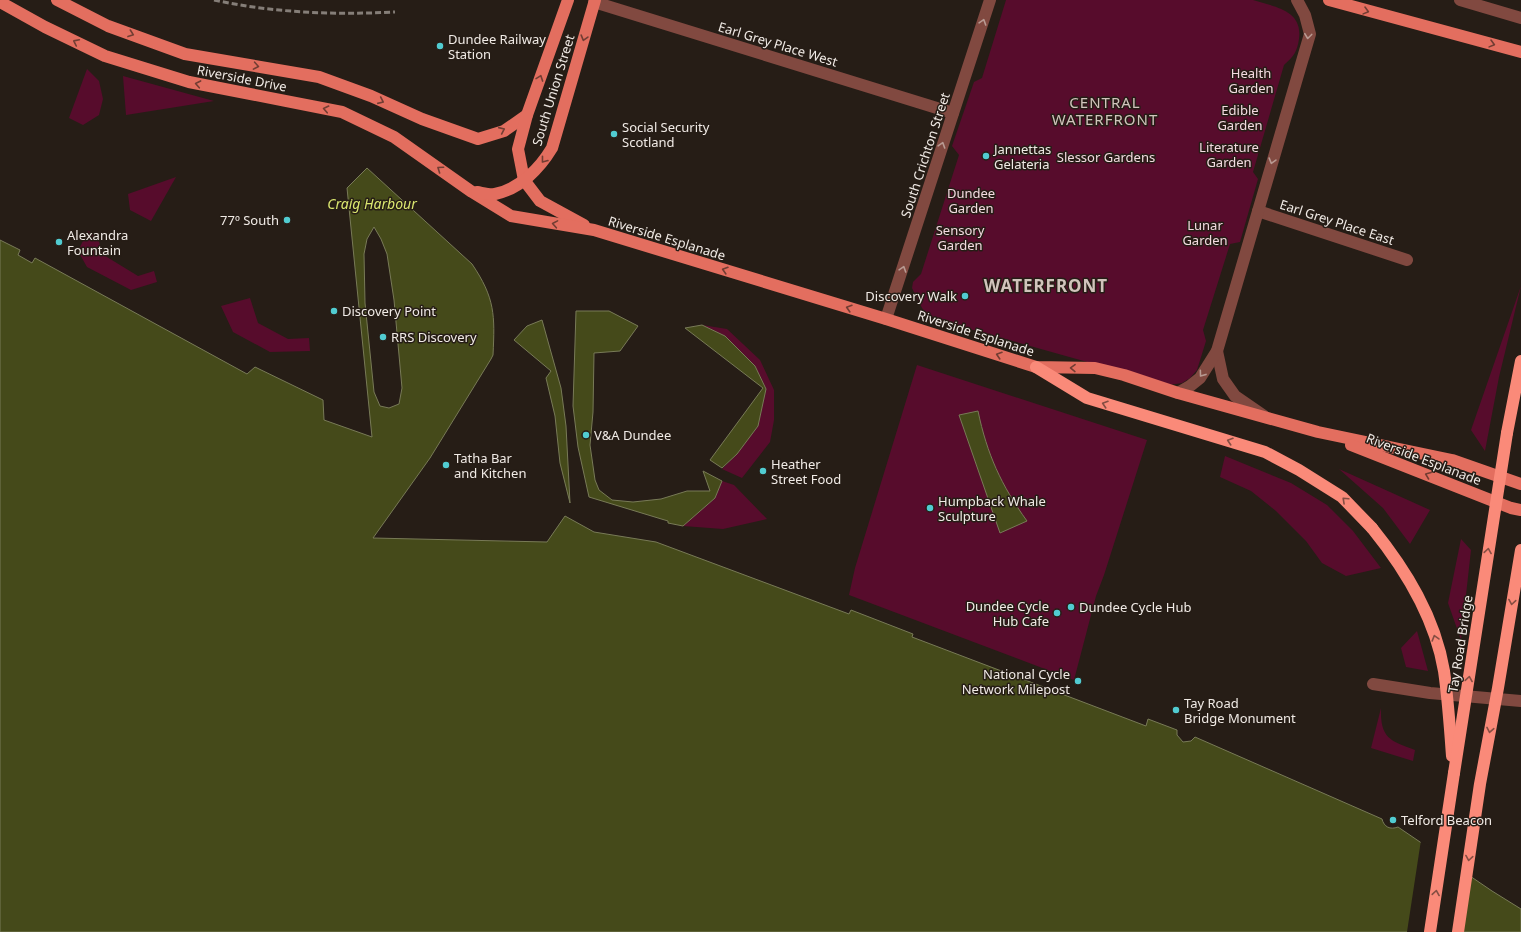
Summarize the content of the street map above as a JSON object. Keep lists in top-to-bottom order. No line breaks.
{"streets":{"highway":["Tay Road Bridge"],"main road":["Riverside Drive","South Union Street","Riverside Esplanade"],"street":["Earl Grey Place West","South Crichton Street","Earl Grey Place East"]},"crossings":[["Earl Grey Place West","South Union Street"],["Earl Grey Place West","South Crichton Street"],["Riverside Drive","South Union Street"],["Riverside Drive","Riverside Esplanade"],["South Union Street","Riverside Esplanade"],["South Crichton Street","Riverside Esplanade"]],"one_way":["South Crichton Street","Riverside Esplanade"],"districts":["CENTRAL WATERFRONT","WATERFRONT"],"water":["Craig Harbour"],"parks":["Health Garden","Edible Garden","Literature Garden","Slessor Gardens","Dundee Garden","Lunar Garden","Sensory Garden"],"places":["Dundee Railway Station","Social Security Scotland","Jannettas Gelateria","77º South","Alexandra Fountain","Discovery Walk","Discovery Point","RRS Discovery","V&A Dundee","Tatha Bar and Kitchen","Heather Street Food","Humpback Whale Sculpture","Dundee Cycle Hub","Dundee Cycle Hub Cafe","National Cycle Network Milepost","Tay Road Bridge Monument","Telford Beacon"]}
